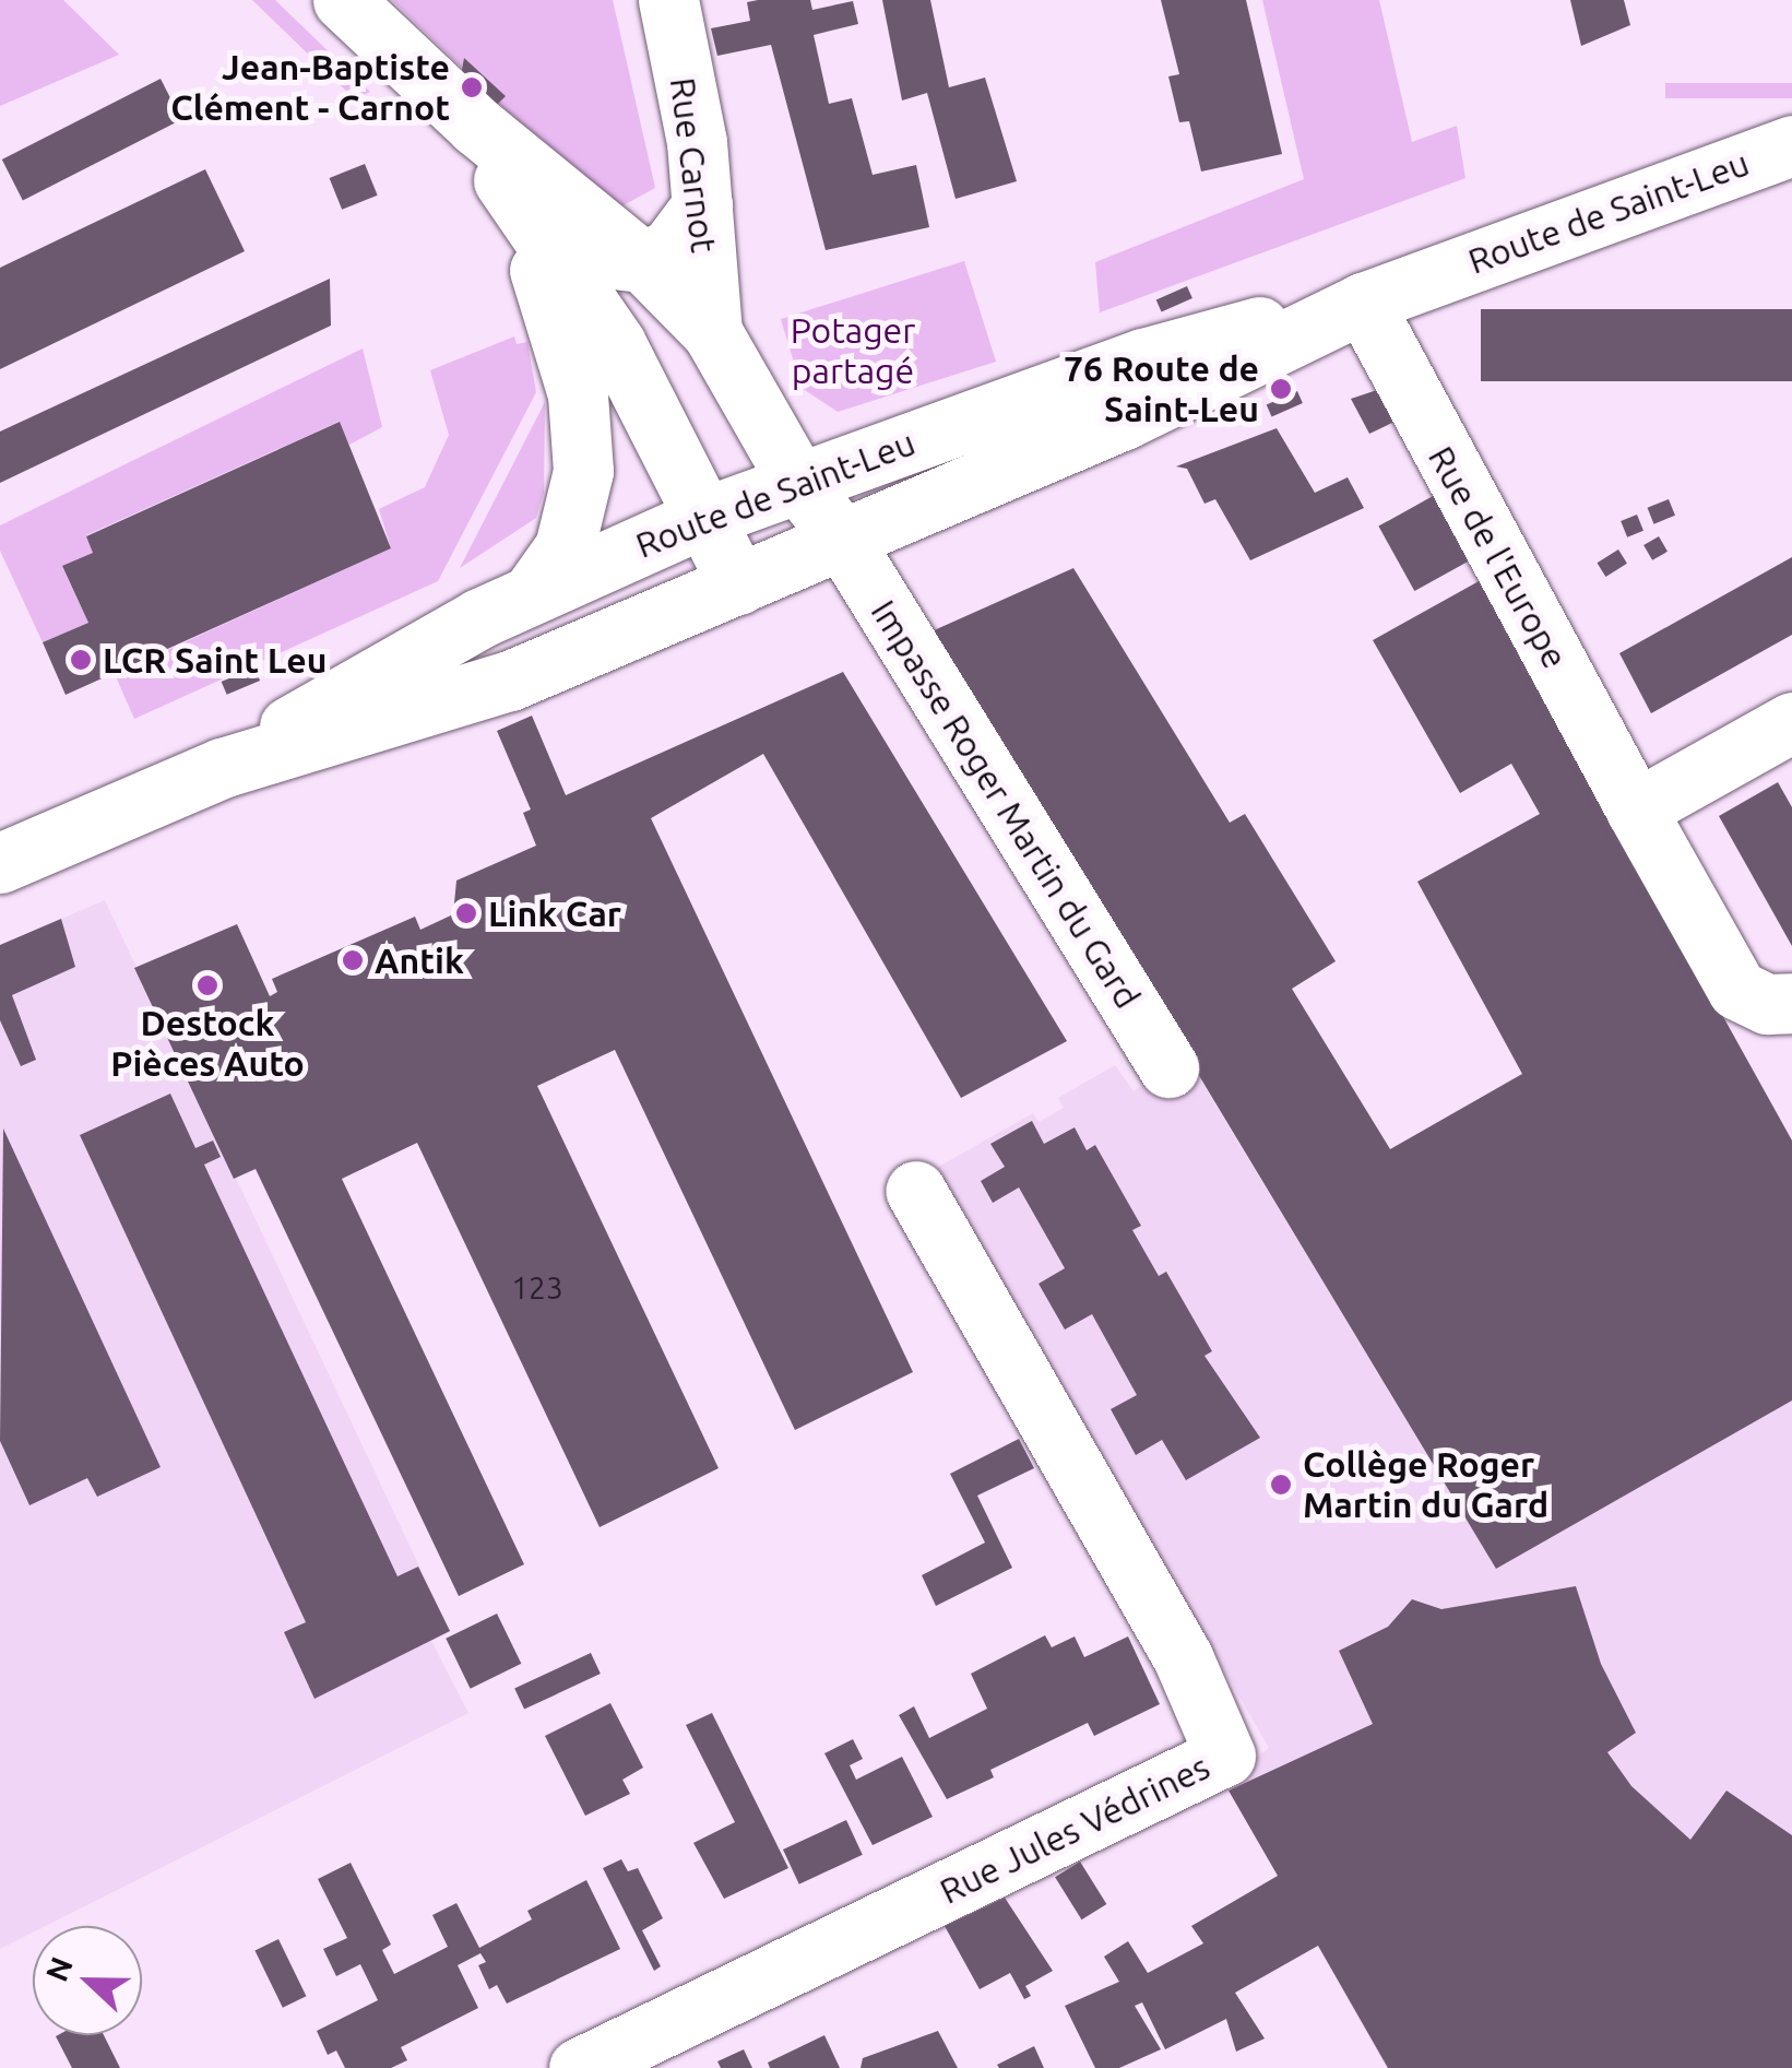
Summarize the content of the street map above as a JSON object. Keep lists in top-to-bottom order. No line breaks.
{"streets":{"street":["Rue Carnot","Route de Saint-Leu","Rue de l'Europe","Impasse Roger Martin du Gard","Rue Jules Védrines"]},"crossings":[["Rue Carnot","Impasse Roger Martin du Gard"],["Route de Saint-Leu","Rue de l'Europe"],["Route de Saint-Leu","Impasse Roger Martin du Gard"]],"parks":["Potager partagé"],"places":["Jean-Baptiste Clément - Carnot","76 Route de Saint-Leu","LCR Saint Leu","Link Car","Antik","Destock Pièces Auto","Collège Roger Martin du Gard"],"house_numbers":["123"],"north":"left"}
